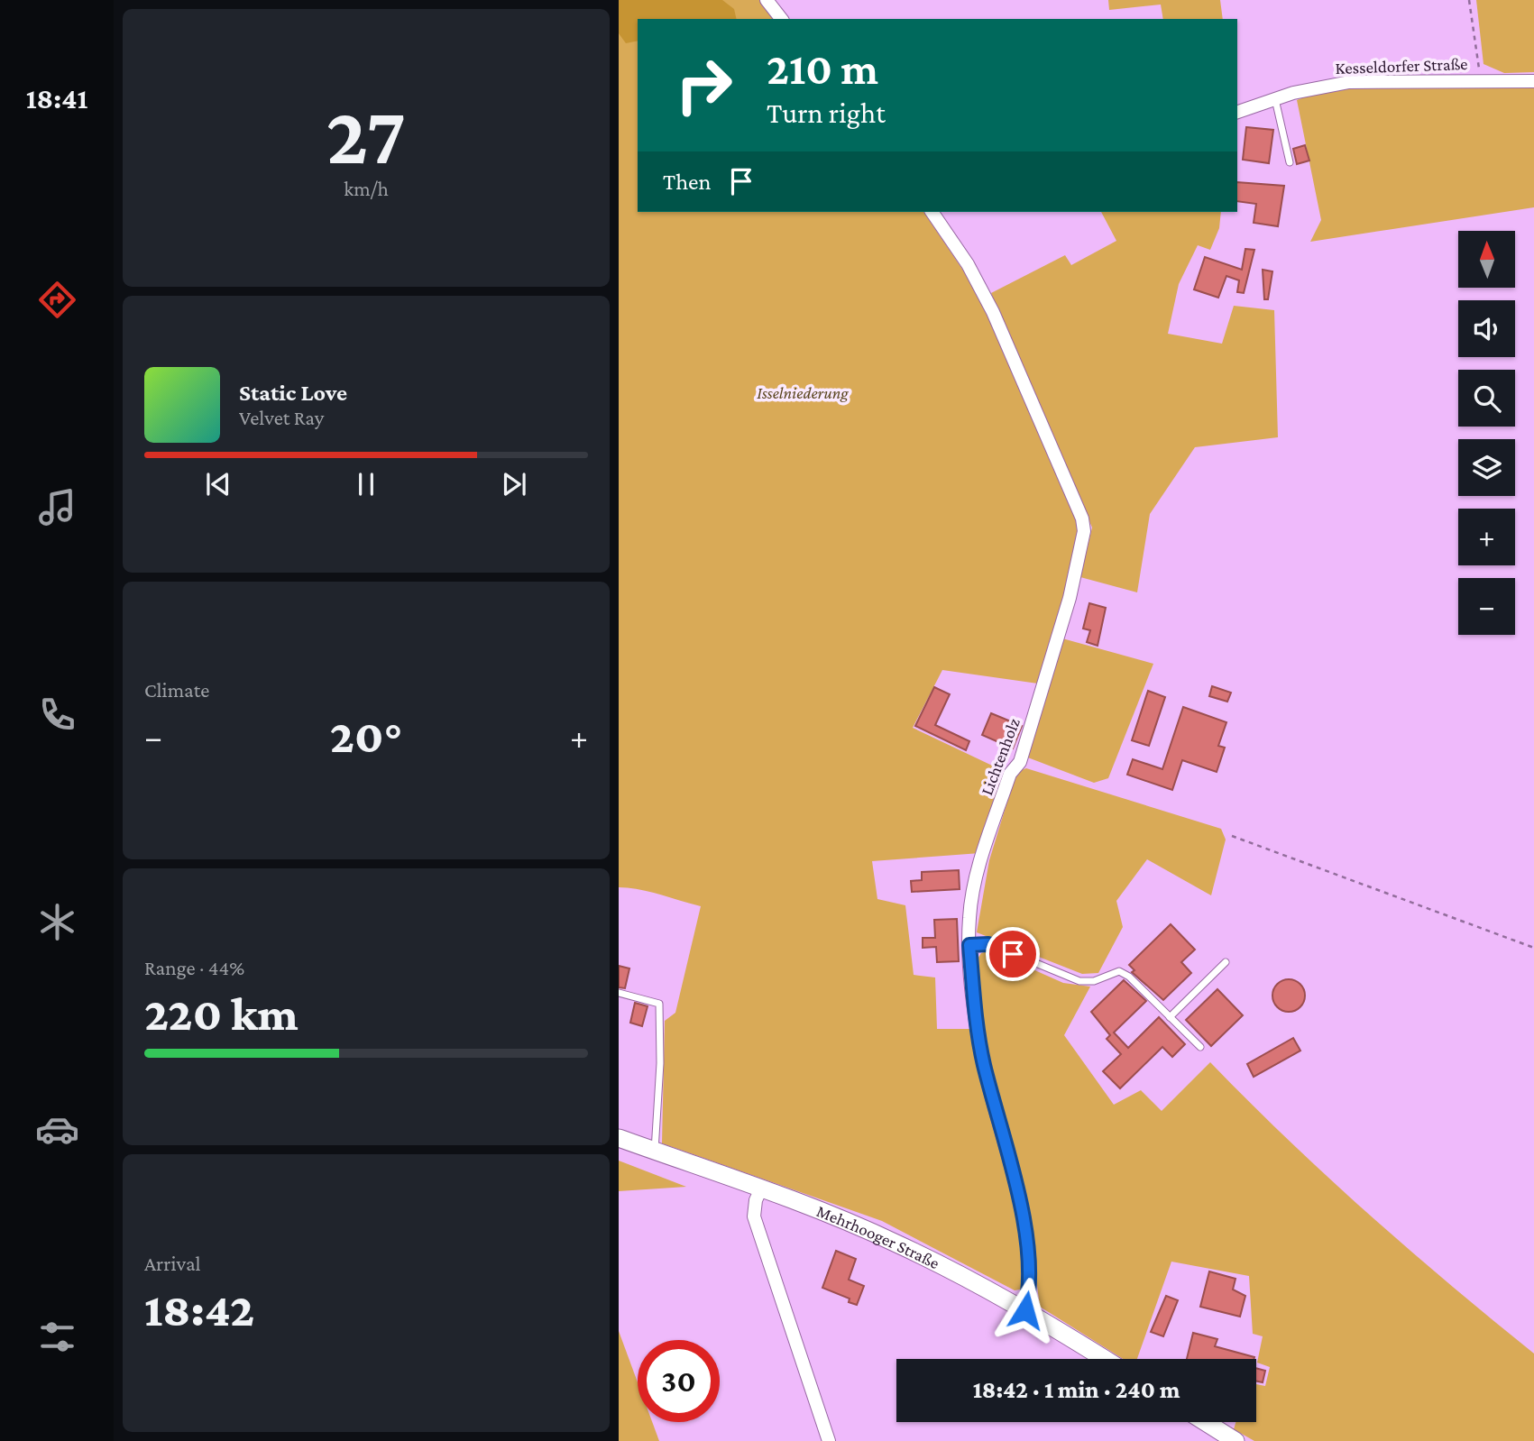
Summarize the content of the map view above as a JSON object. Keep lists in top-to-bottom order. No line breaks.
{"streets":{"main road":["Mehrhooger Straße"],"street":["Kesseldorfer Straße","Lichtenholz"]},"crossings":[["Lichtenholz","Mehrhooger Straße"]],"parks":["Isselniederung"],"north":"top","page":{"tabs":"18:41","tile":[["27","km/h"],"Climate",["Range · 44%","220 km"],["Arrival","18:42"]],"turn":["210 m","Turn right"],"then":"Then","map_buttons":["+","−"],"song":["Static Love","Velvet Ray"],"heat":["−","20°","+"],"limit":"30","trip":"18:42 · 1 min · 240 m"}}
